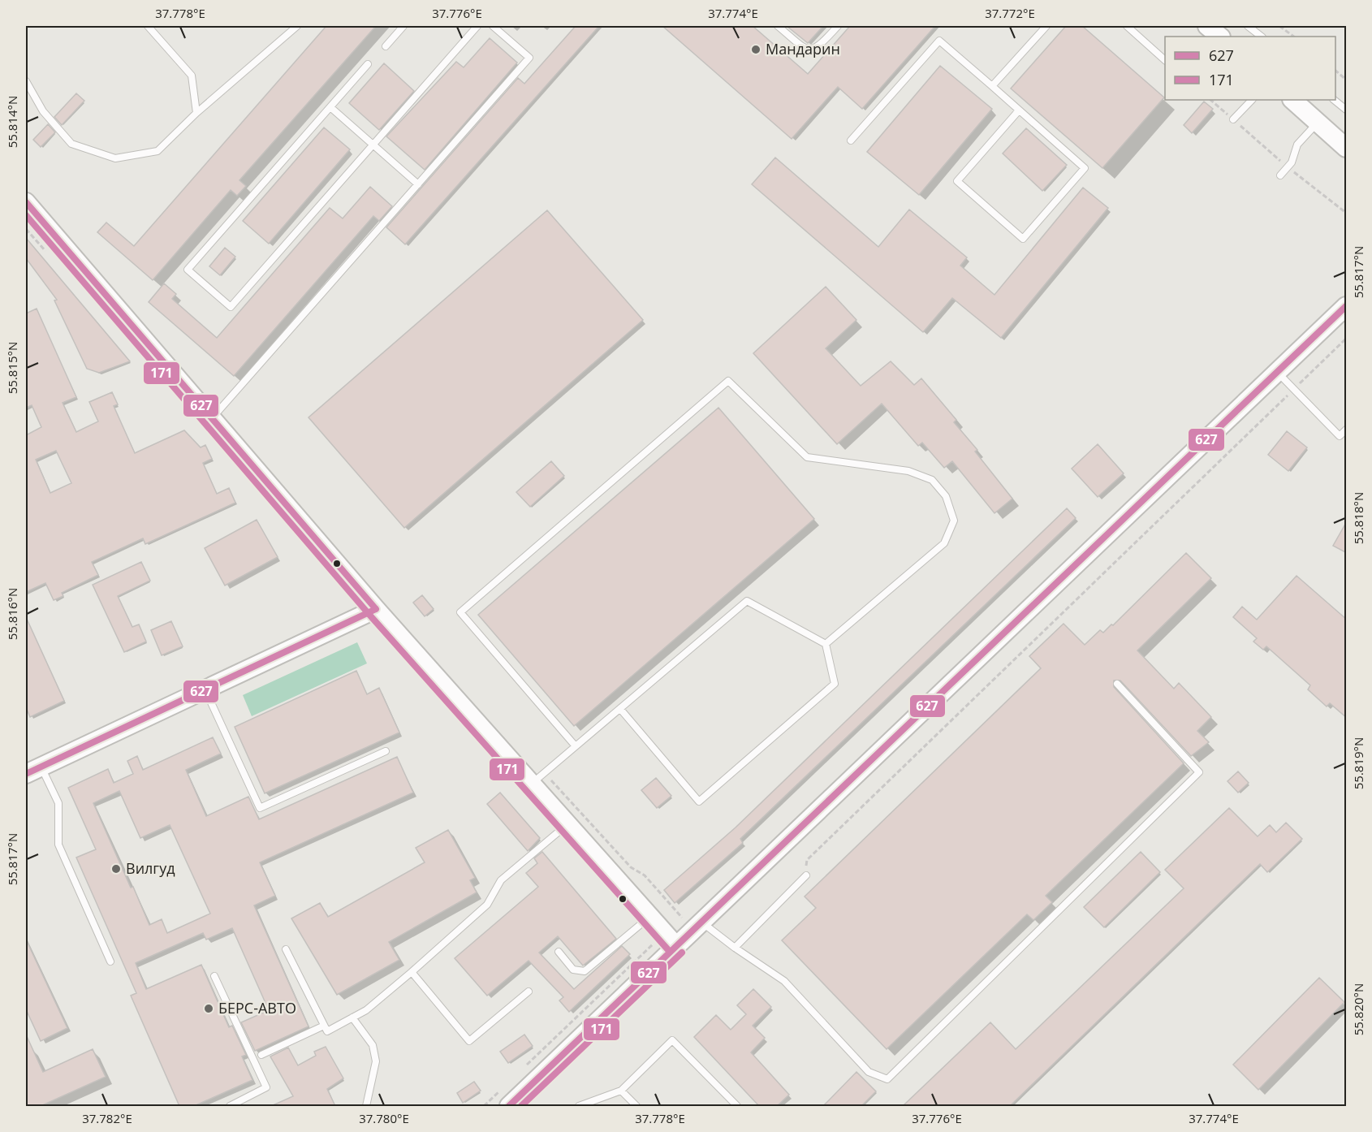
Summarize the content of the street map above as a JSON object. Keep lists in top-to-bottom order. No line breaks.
{"places":["Мандарин","Вилгуд","БЕРС-АВТО"],"lines":["transit line 627","transit line 171"],"legend":["627","171"],"coordinates":["37.778°E","37.776°E","37.774°E","37.772°E","55.814°N","55.817°N","55.815°N","55.818°N","55.816°N","55.819°N","55.820°N","37.782°E","37.780°E"]}
